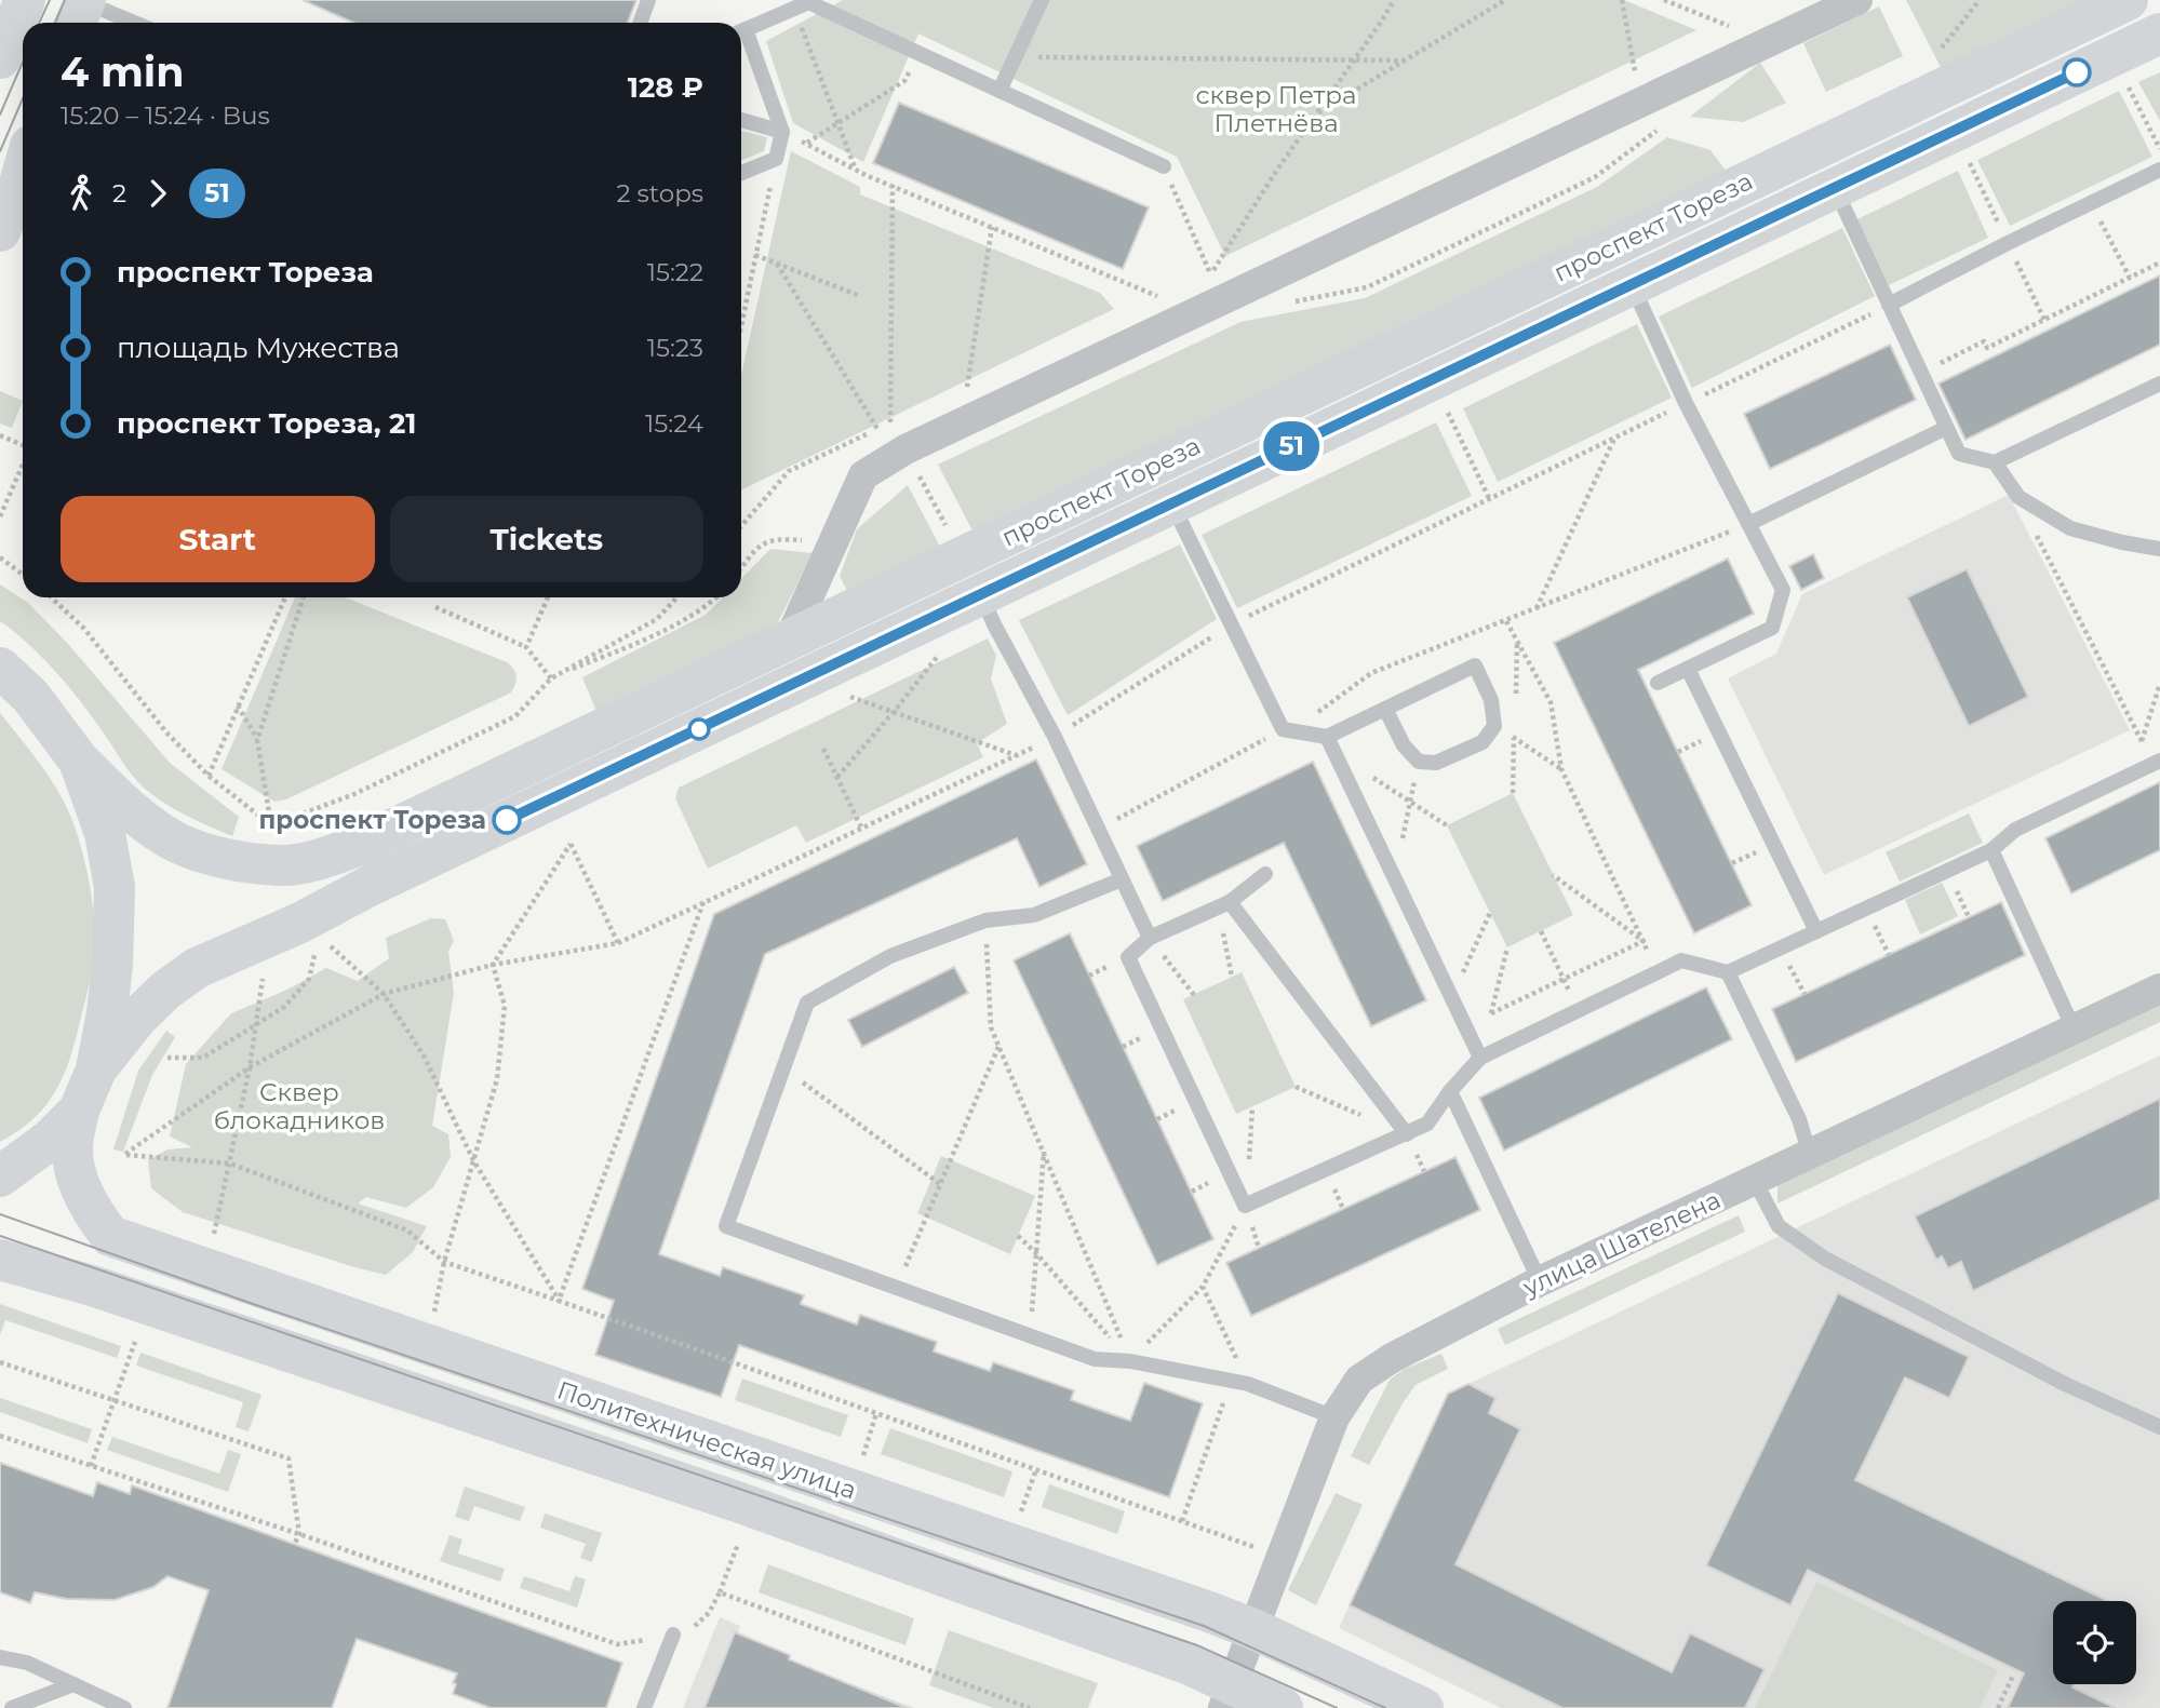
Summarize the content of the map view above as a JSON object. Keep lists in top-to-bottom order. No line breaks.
{"streets":{"main road":["проспект Тореза","Политехническая улица"],"street":["улица Шателена"]},"crossings":[["улица Шателена","Политехническая улица"]],"parks":["сквер Петра Плетнёва","Сквер блокадников"],"places":["проспект Тореза"],"lines":["bus line 51"],"page":{"on_map":"51","heading":["4 min","15:20 – 15:24 · Bus","128 ₽"],"legs":["2","51","2 stops"],"list":[{"name":"проспект Тореза","value":"15:22"},{"name":"площадь Мужества","value":"15:23"},{"name":"проспект Тореза, 21","value":"15:24"}],"buttons":["Start","Tickets"]}}
